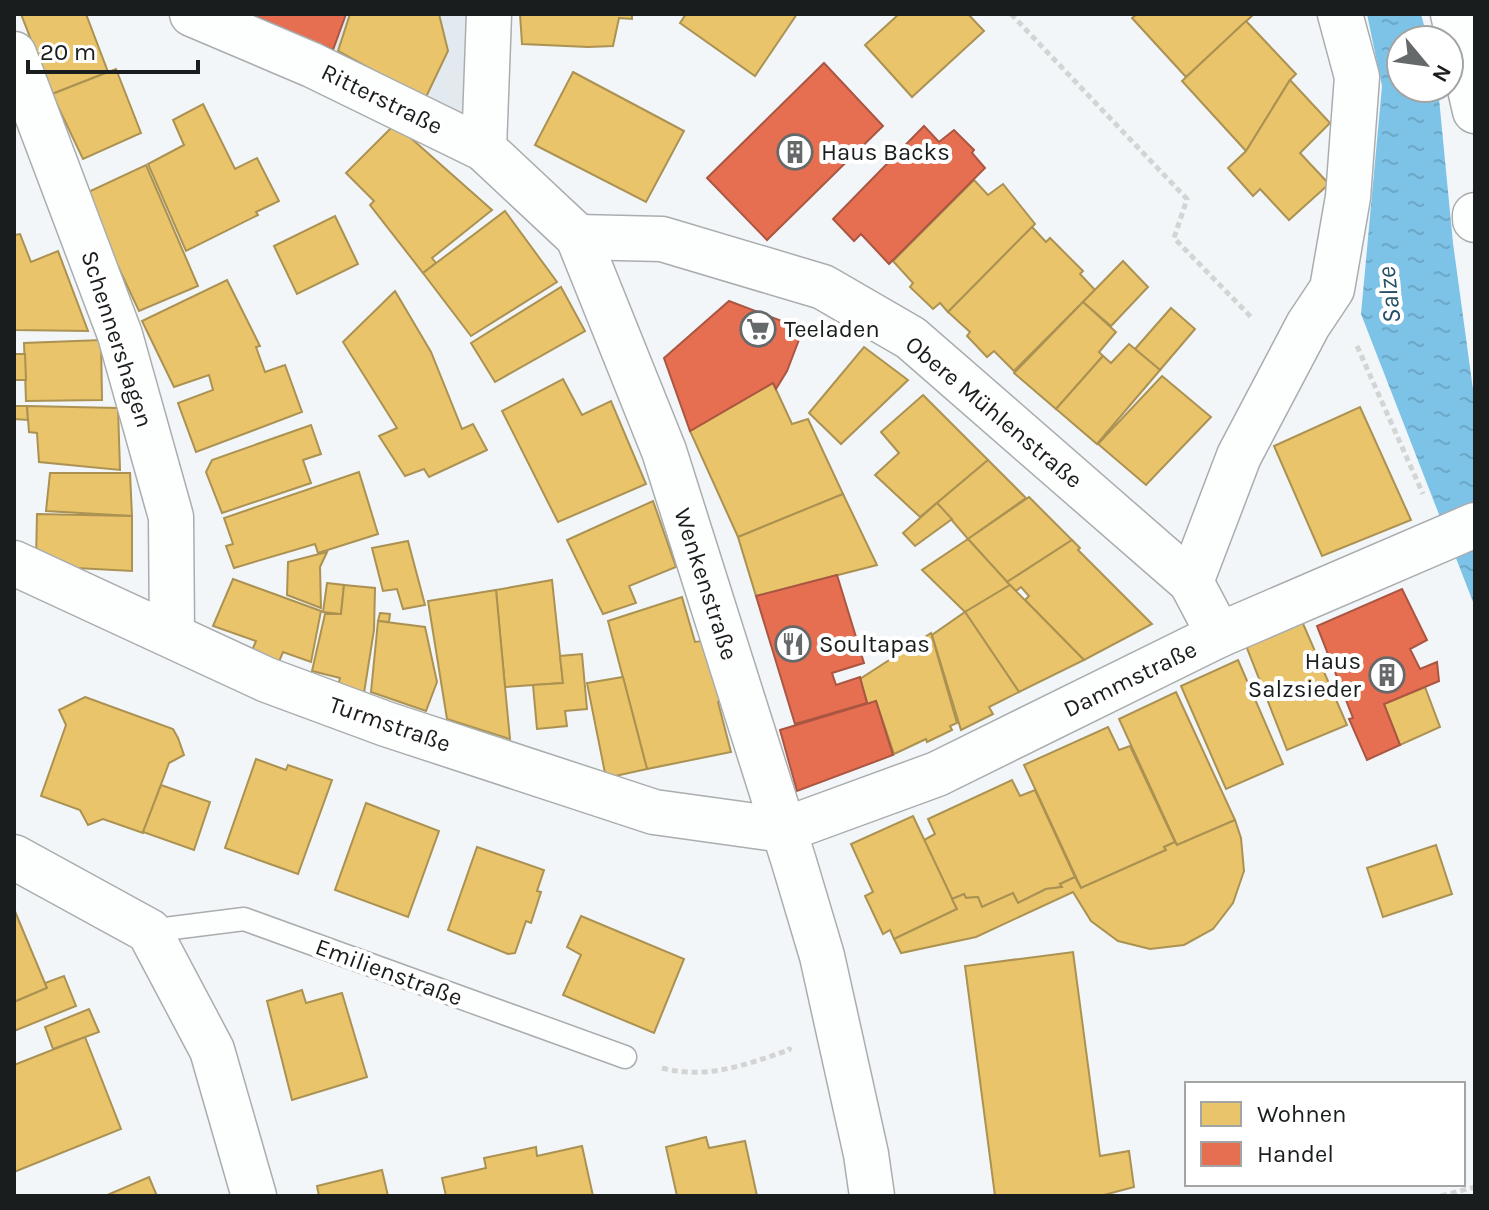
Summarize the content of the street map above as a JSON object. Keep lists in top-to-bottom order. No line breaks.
{"streets":{"street":["Ritterstraße","Schennershagen","Obere Mühlenstraße","Wenkenstraße","Dammstraße","Turmstraße"],"lane":["Emilienstraße"]},"crossings":[["Ritterstraße","Wenkenstraße"],["Schennershagen","Turmstraße"],["Obere Mühlenstraße","Wenkenstraße"],["Obere Mühlenstraße","Dammstraße"],["Wenkenstraße","Dammstraße"],["Wenkenstraße","Turmstraße"],["Dammstraße","Turmstraße"]],"water":["Salze"],"places":{"building":["Haus Backs","Haus Salzsieder"],"supermarket":["Teeladen"],"restaurant":["Soultapas"]},"legend":["Wohnen","Handel"],"scale_bar":"20 m","north":"bottom right"}
